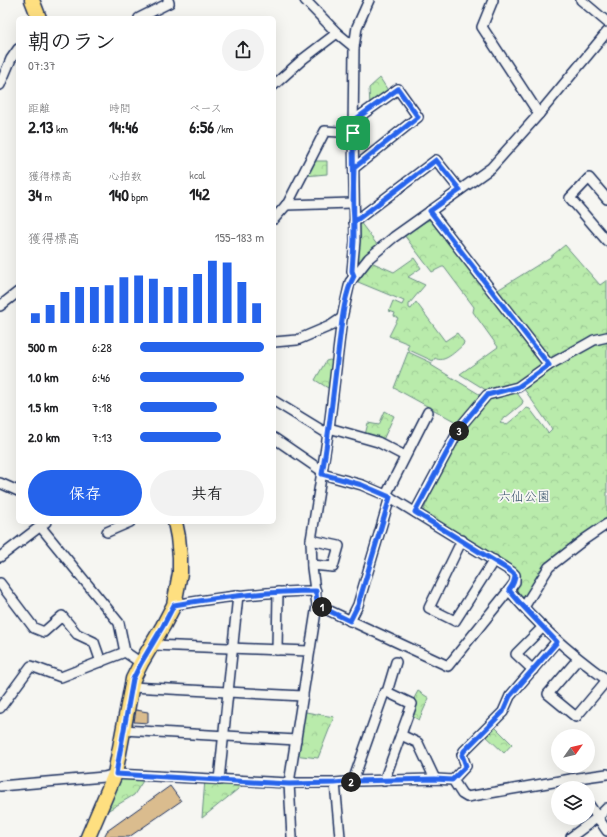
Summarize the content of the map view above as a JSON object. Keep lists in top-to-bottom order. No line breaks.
{"parks":["六仙公園"],"north":"top right","page":{"heading":["朝のラン","07:37"],"stats":[["距離","2.13 km"],["時間","14:46"],["ペース","6:56 /km"],["獲得標高","34 m"],["心拍数","140 bpm"],["kcal","142"]],"chart":["獲得標高","155–183 m"],"list":[{"name":"500 m","note":"6:28"},{"name":"1.0 km","note":"6:46"},{"name":"1.5 km","note":"7:18"},{"name":"2.0 km","note":"7:13"}],"pins":["3","1","2"],"buttons":["保存","共有"]}}
